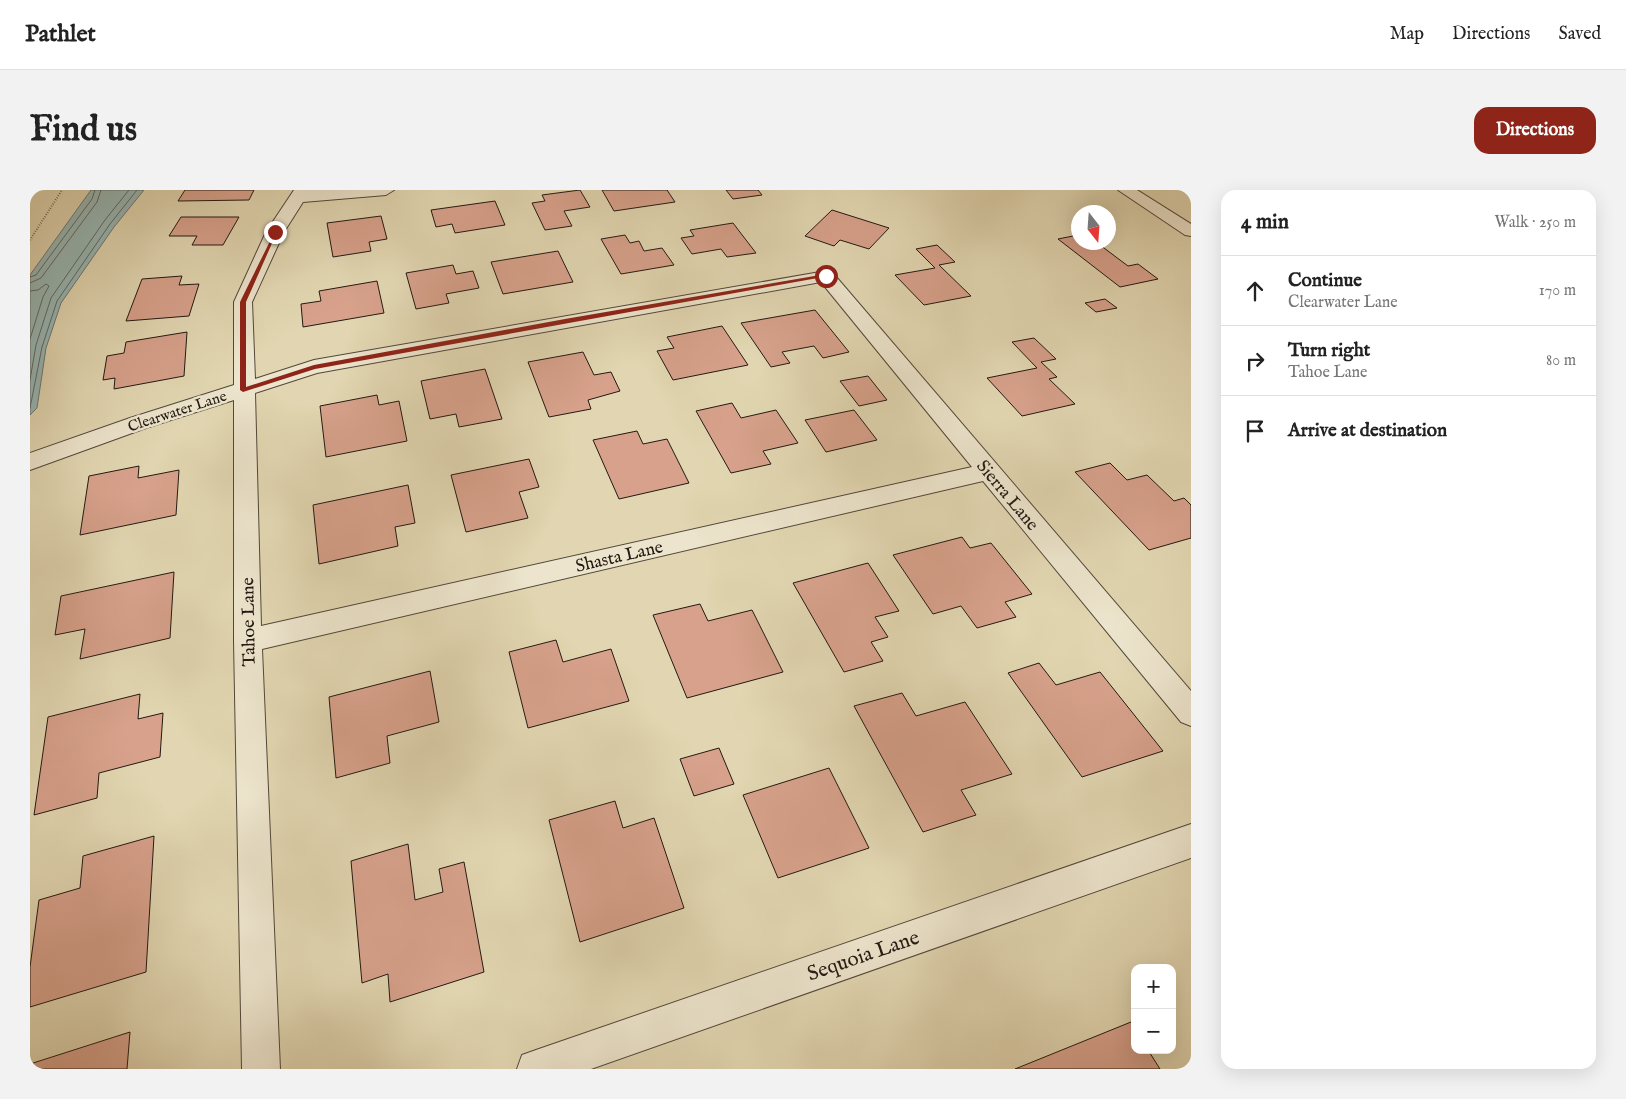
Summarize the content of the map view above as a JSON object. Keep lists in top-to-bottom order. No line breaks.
{"streets":{"street":["Clearwater Lane","Sierra Lane","Shasta Lane","Tahoe Lane","Sequoia Lane"]},"crossings":[["Clearwater Lane","Sierra Lane"],["Clearwater Lane","Tahoe Lane"],["Sierra Lane","Shasta Lane"],["Shasta Lane","Tahoe Lane"]],"north":"bottom","page":{"header":"Pathlet","nav":["Map","Directions","Saved"],"buttons":"Directions","title":"Find us","heading":["4 min","Walk · 250 m"],"list":[["Continue","Clearwater Lane","170 m"],["Turn right","Tahoe Lane","80 m"],"Arrive at destination"],"map_buttons":["+","−"]}}
